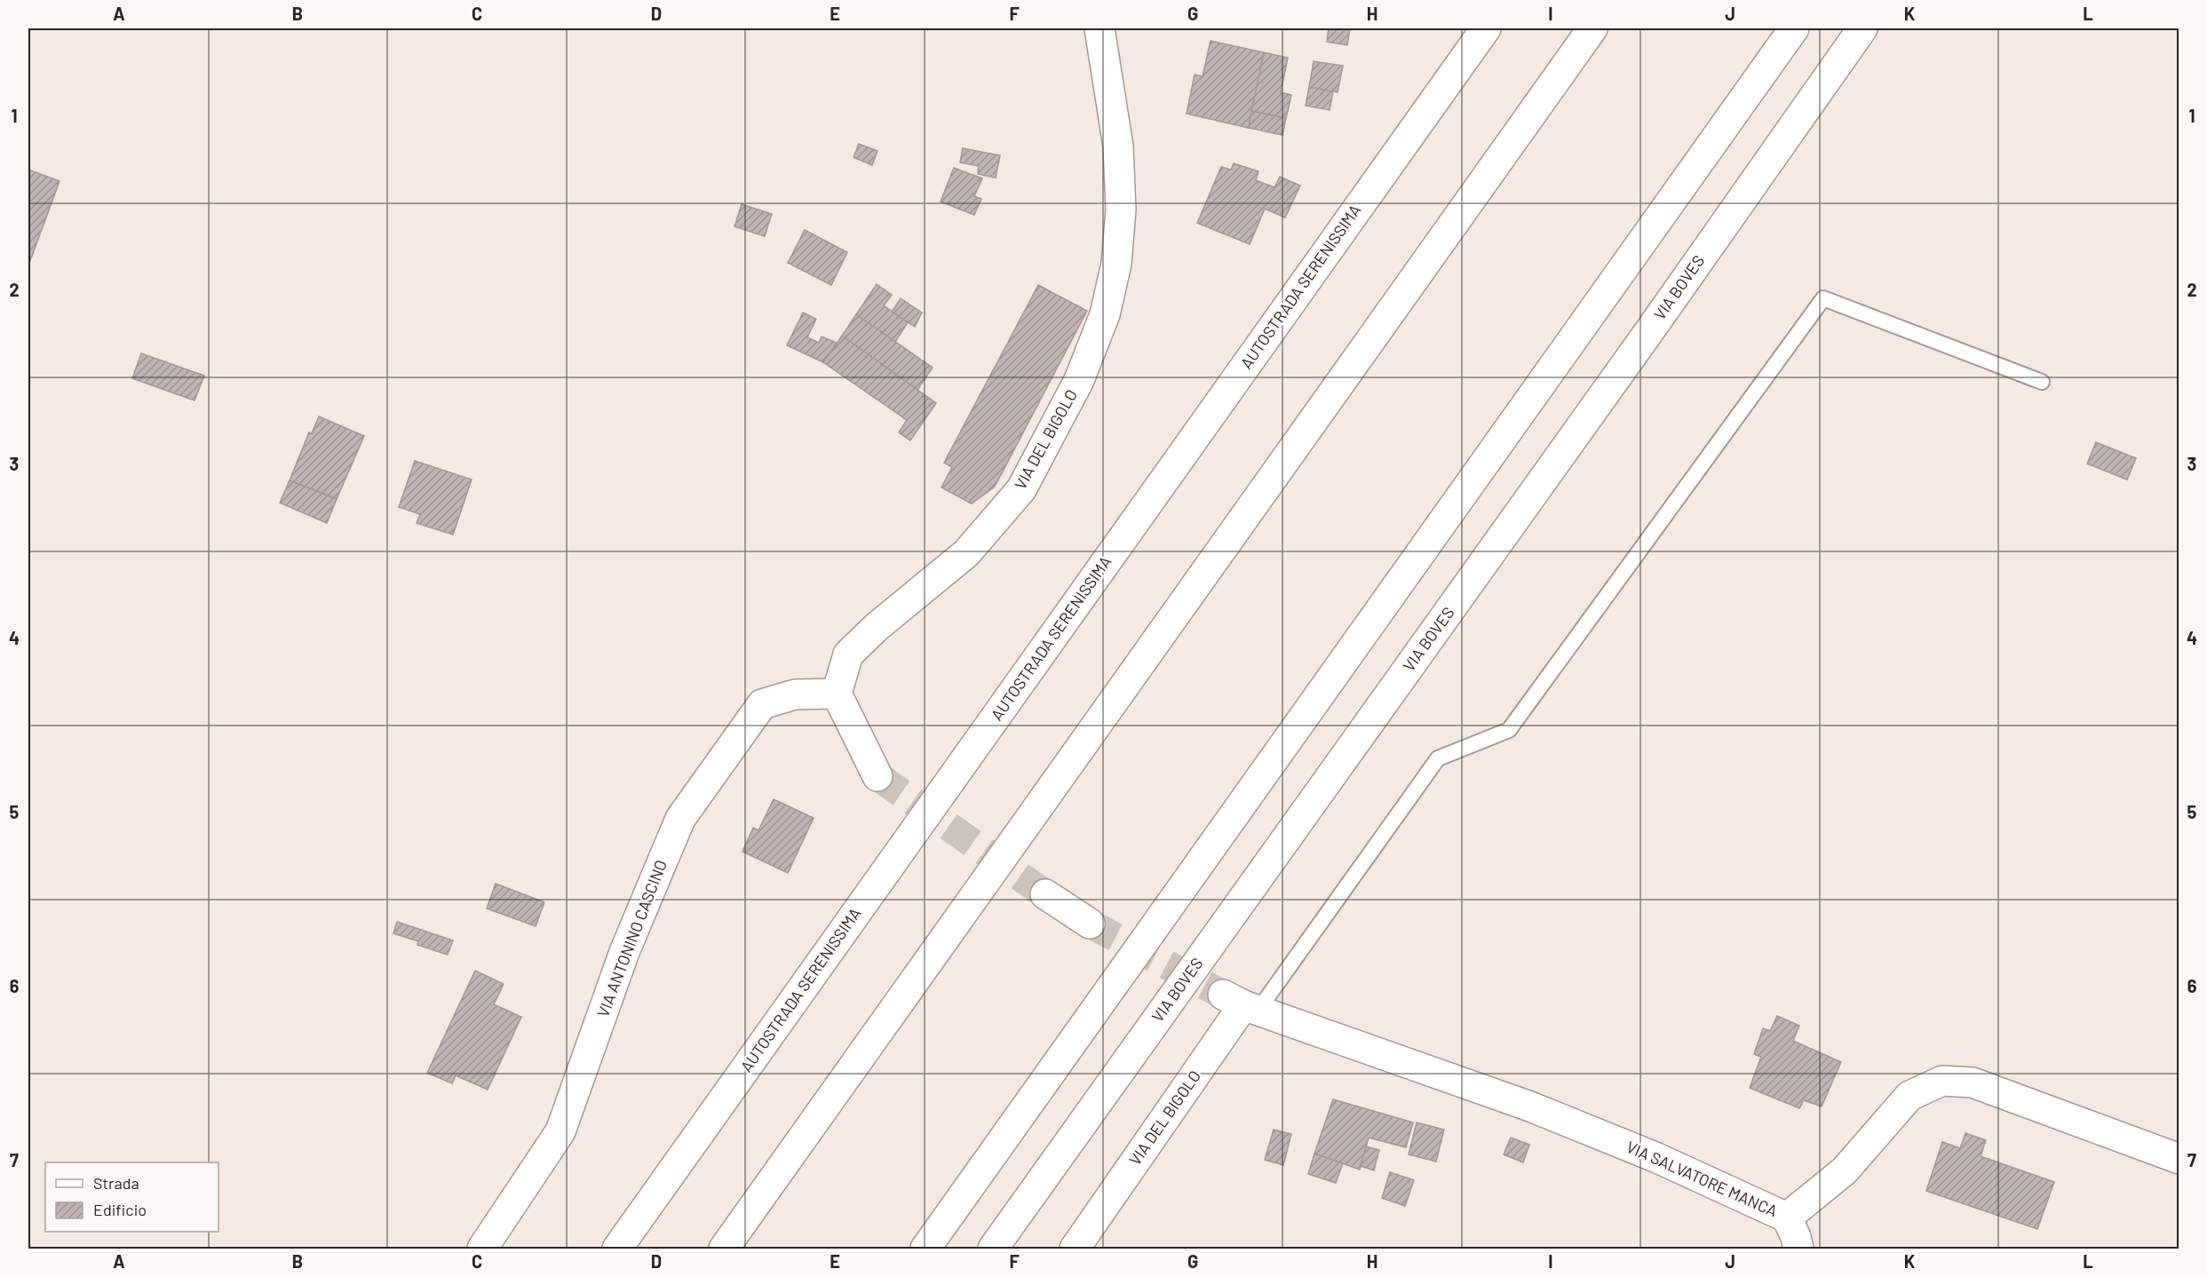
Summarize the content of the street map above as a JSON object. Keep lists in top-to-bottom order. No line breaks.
{"streets":{"main road":["AUTOSTRADA SERENISSIMA","VIA BOVES","VIA DEL BIGOLO","VIA ANTONINO CASCINO","VIA SALVATORE MANCA"]},"crossings":[["VIA DEL BIGOLO","VIA ANTONINO CASCINO"],["VIA DEL BIGOLO","VIA SALVATORE MANCA"]],"legend":["Strada","Edificio"],"grid":{"columns":["A","B","C","D","E","F","G","H","I","J","K","L"],"rows":["1","2","3","4","5","6","7"]}}
